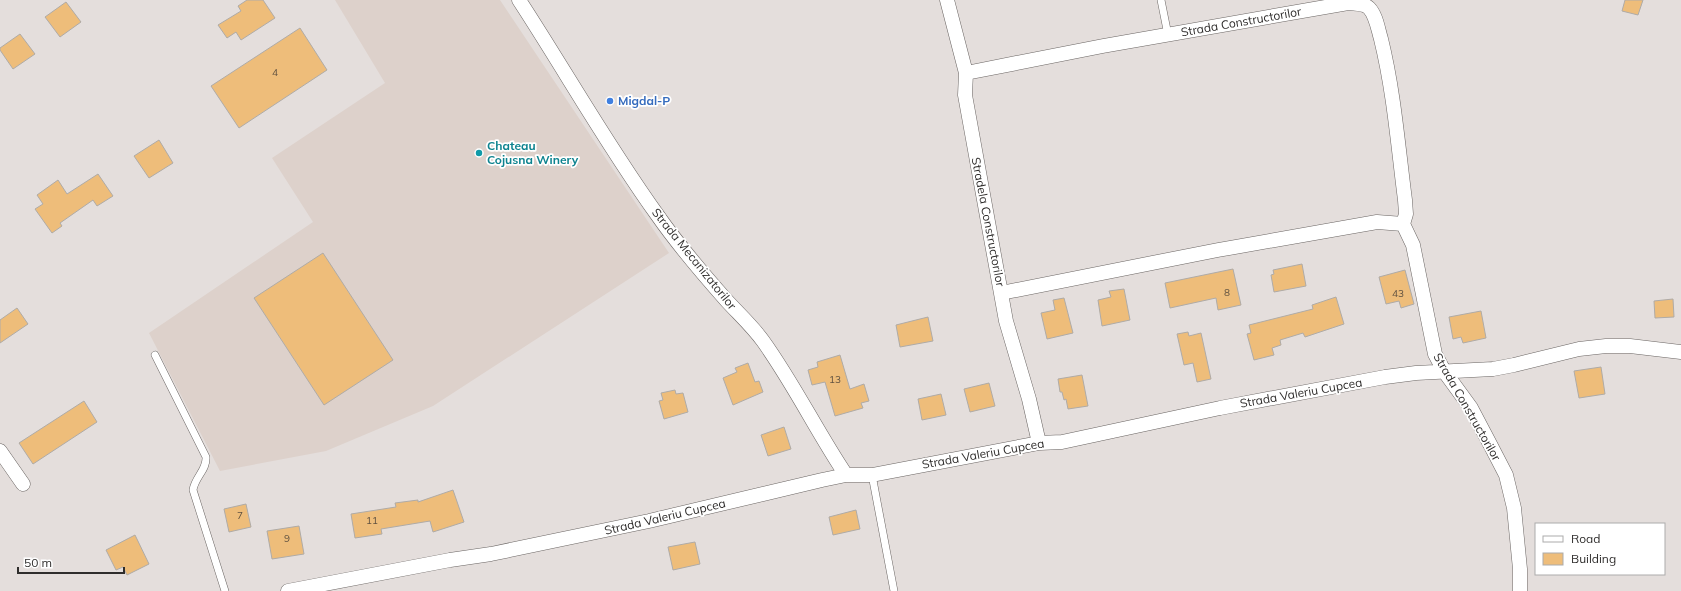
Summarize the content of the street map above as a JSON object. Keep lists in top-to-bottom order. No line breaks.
{"streets":{"street":["Strada Constructorilor","Stradela Constructorilor","Strada Mecanizatorilor","Strada Valeriu Cupcea"]},"crossings":[["Strada Constructorilor","Stradela Constructorilor"],["Strada Constructorilor","Strada Valeriu Cupcea"],["Stradela Constructorilor","Strada Valeriu Cupcea"],["Strada Mecanizatorilor","Strada Valeriu Cupcea"]],"places":["Migdal-P","Chateau Cojusna Winery"],"house_numbers":["4","8","43","13","7","11","9"],"legend":["Road","Building"],"scale_bar":"50 m"}
